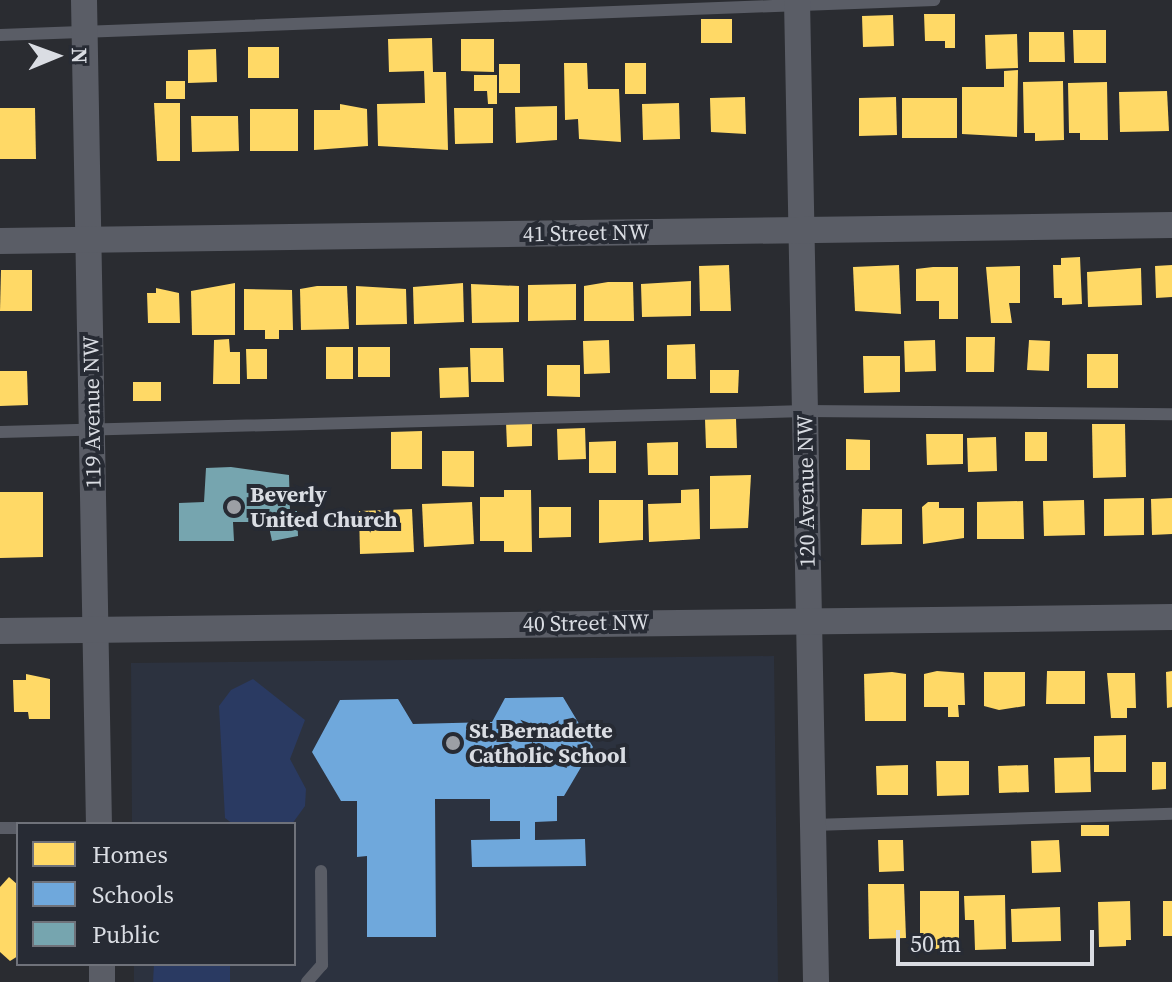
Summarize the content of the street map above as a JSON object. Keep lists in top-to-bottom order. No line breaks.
{"streets":{"street":["41 Street NW","119 Avenue NW","120 Avenue NW","40 Street NW"]},"crossings":[["41 Street NW","119 Avenue NW"],["41 Street NW","120 Avenue NW"],["119 Avenue NW","40 Street NW"],["120 Avenue NW","40 Street NW"]],"places":["Beverly United Church","St. Bernadette Catholic School"],"legend":["Homes","Schools","Public"],"scale_bar":"50 m","north":"right"}
